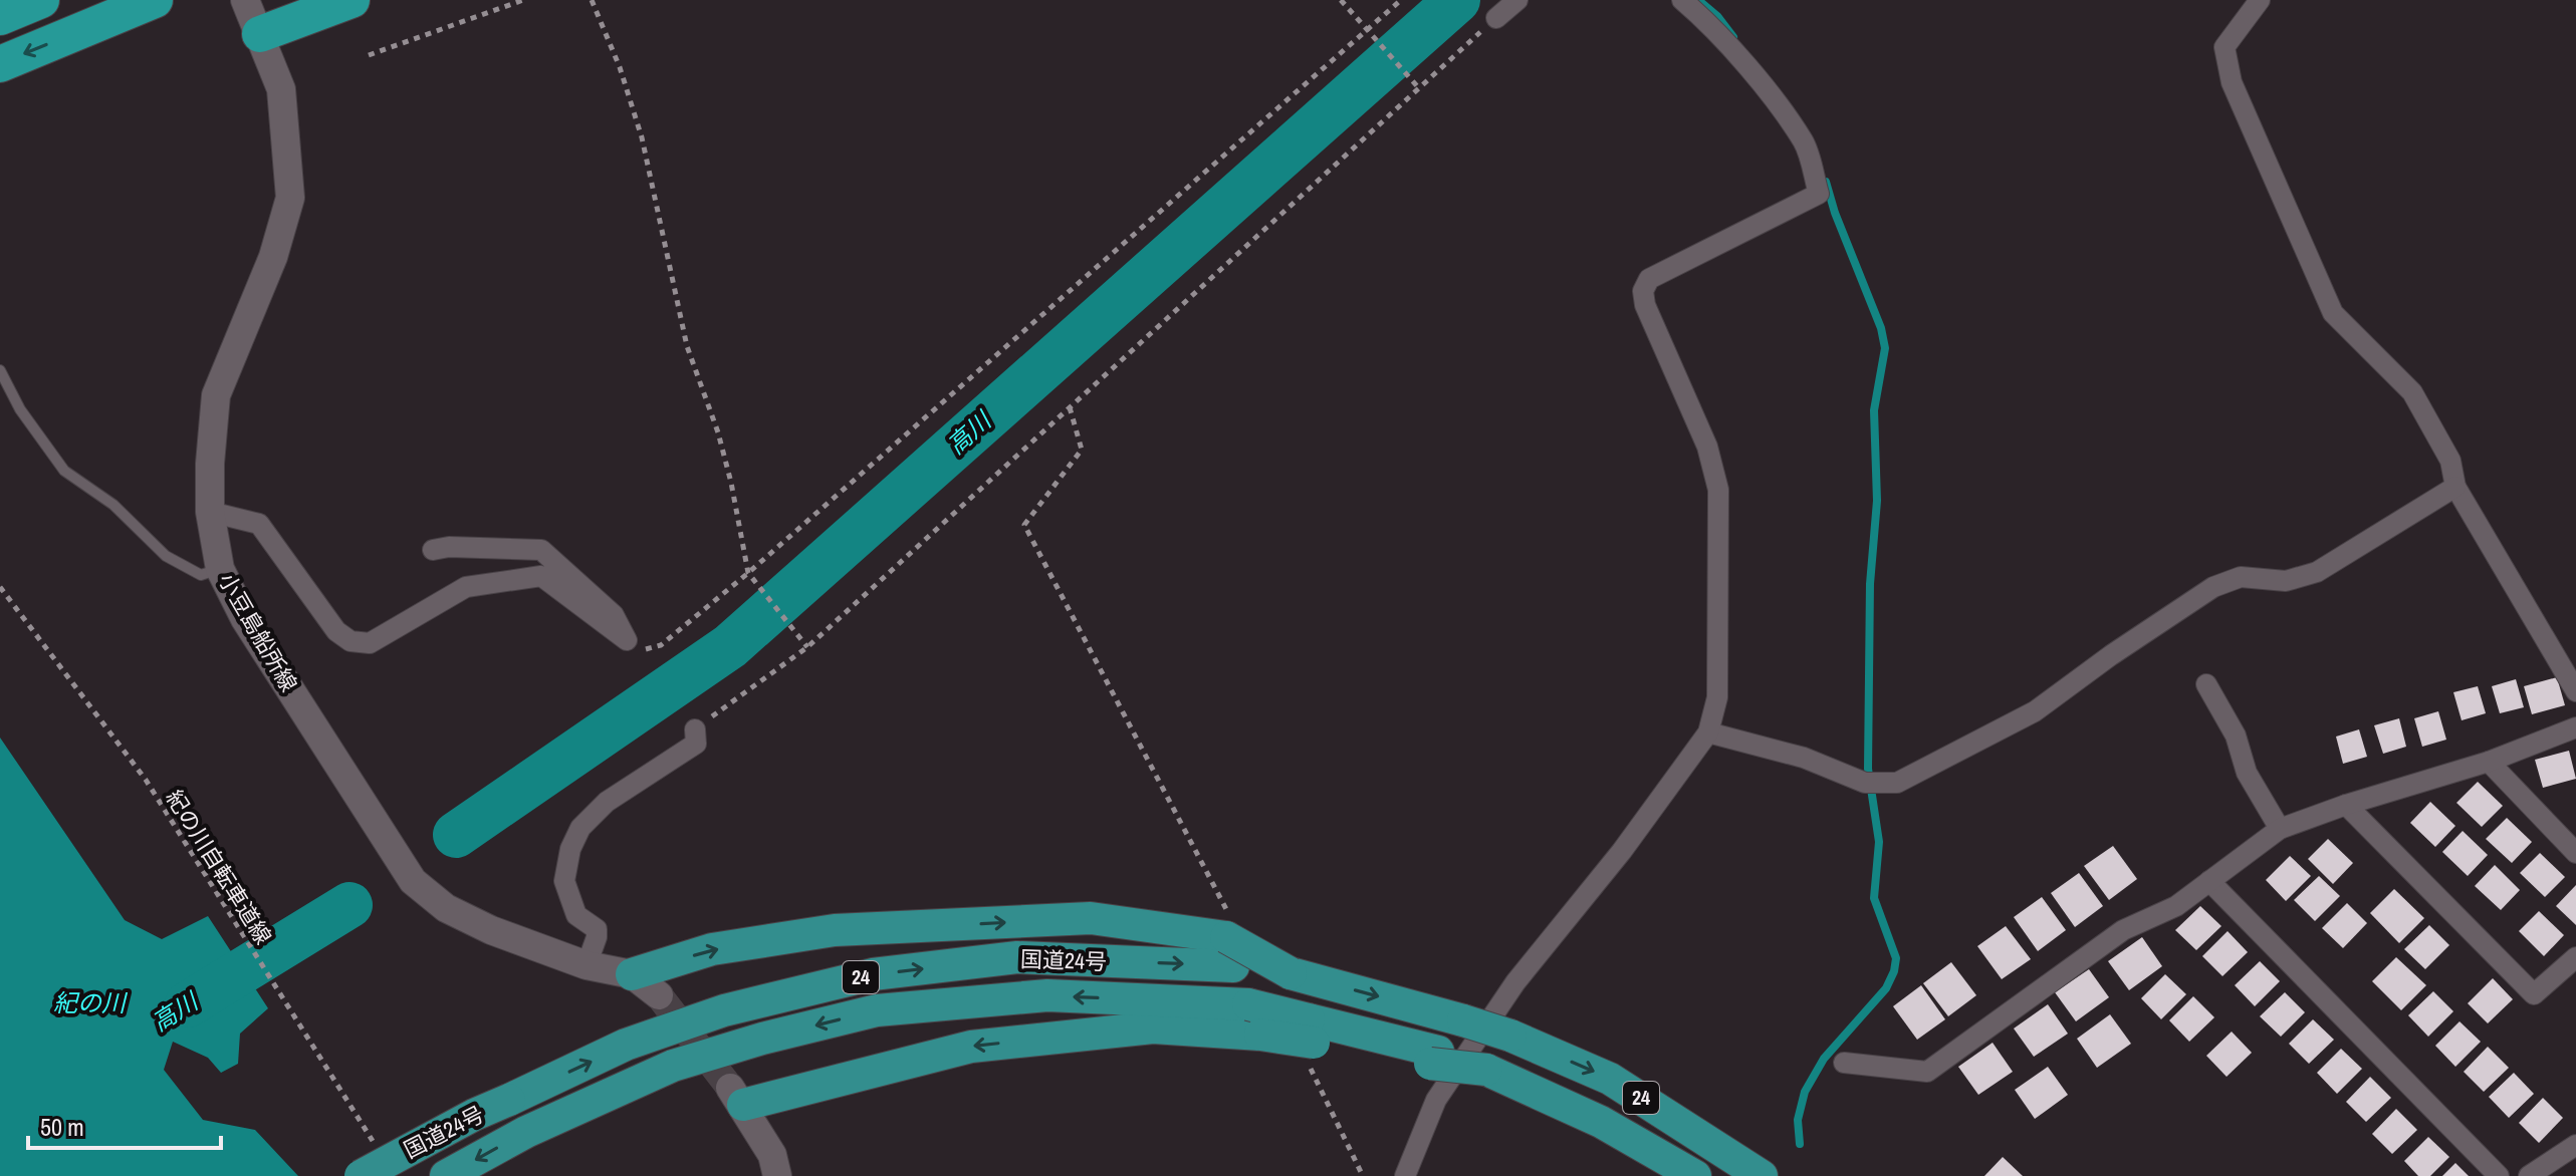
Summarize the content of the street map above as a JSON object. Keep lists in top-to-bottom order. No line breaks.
{"streets":{"highway":["国道24号","24"],"main road":["小豆島船所線"],"path":["紀の川自転車道線"]},"crossings":[["小豆島船所線","24"],["紀の川自転車道線","国道24号"],["国道24号","24"]],"water":["高川","紀の川"],"scale_bar":"50 m"}
